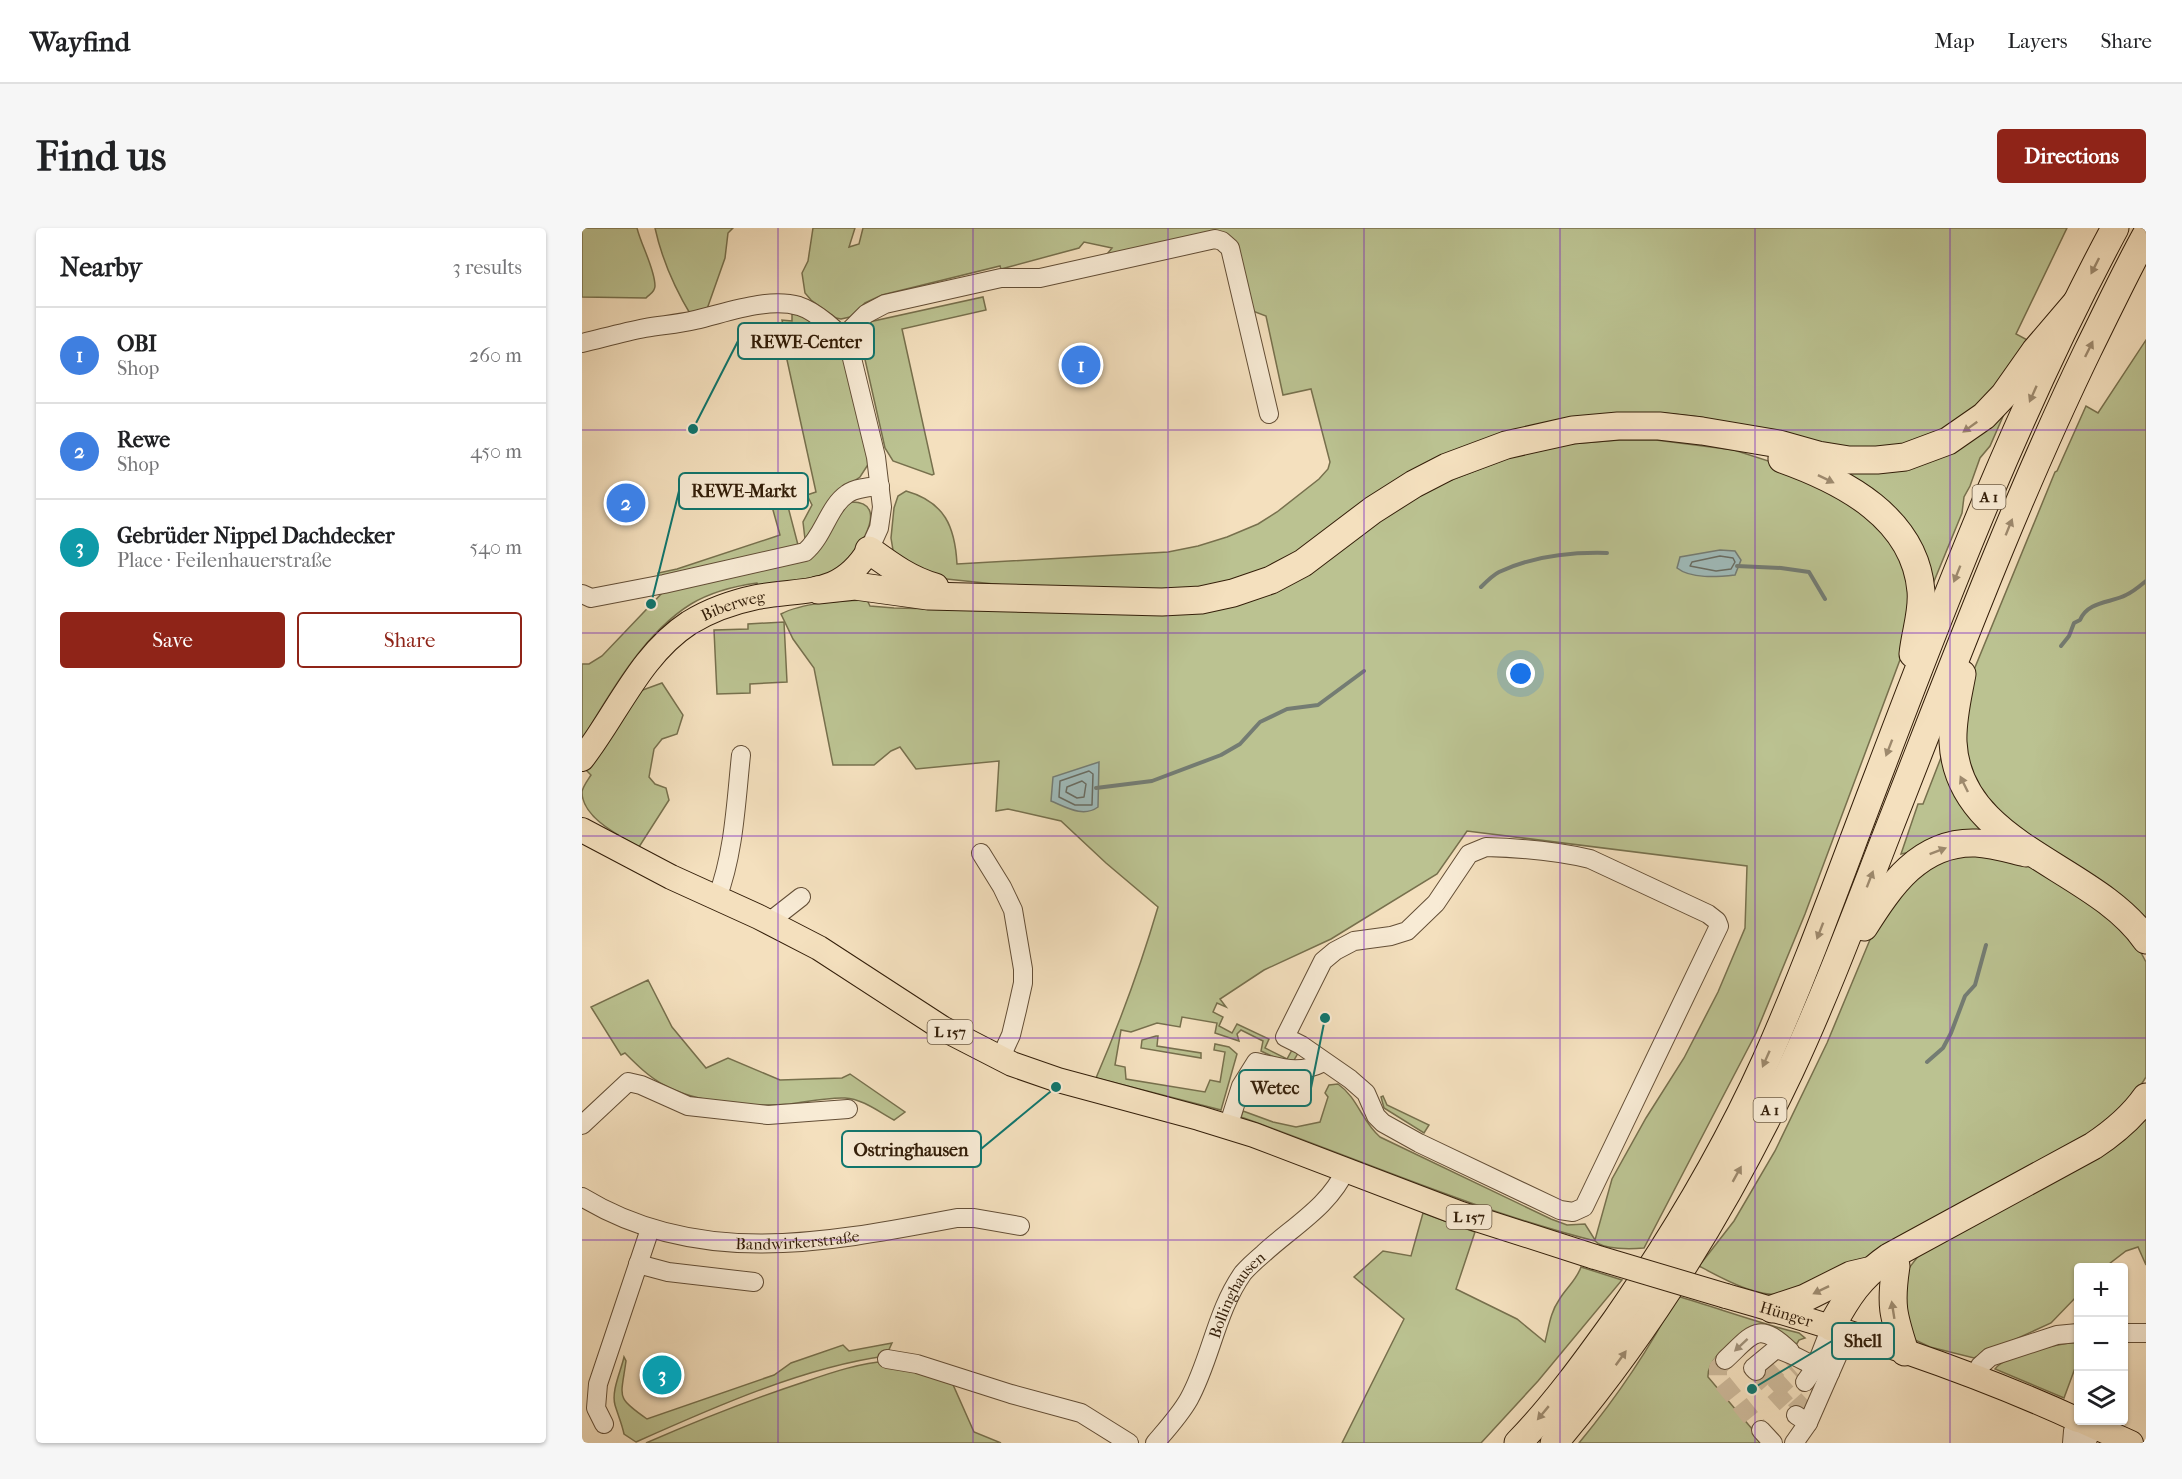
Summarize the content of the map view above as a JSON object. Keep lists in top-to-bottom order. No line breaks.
{"streets":{"highway":["A 1"],"main road":["Biberweg","L 157","Hünger"],"street":["Bandwirkerstraße","Bollinghausen"]},"crossings":[["L 157","Bollinghausen"],["L 157","Hünger"],["Bollinghausen","Hünger"]],"places":["REWE-Center","REWE-Markt","Wetec","Ostringhausen","Shell"],"page":{"header":"Wayfind","nav":["Map","Layers","Share"],"buttons":["Directions",["Save","Share"]],"title":"Find us","heading":["Nearby","3 results"],"list":[{"mark":"1","name":"OBI","note":"Shop","value":"260 m"},{"mark":"2","name":"Rewe","note":"Shop","value":"450 m"},{"mark":"3","name":"Gebrüder Nippel Dachdecker","note":"Place · Feilenhauerstraße","value":"540 m"}],"pins":["1","2","3"],"map_buttons":["+","−"]}}
